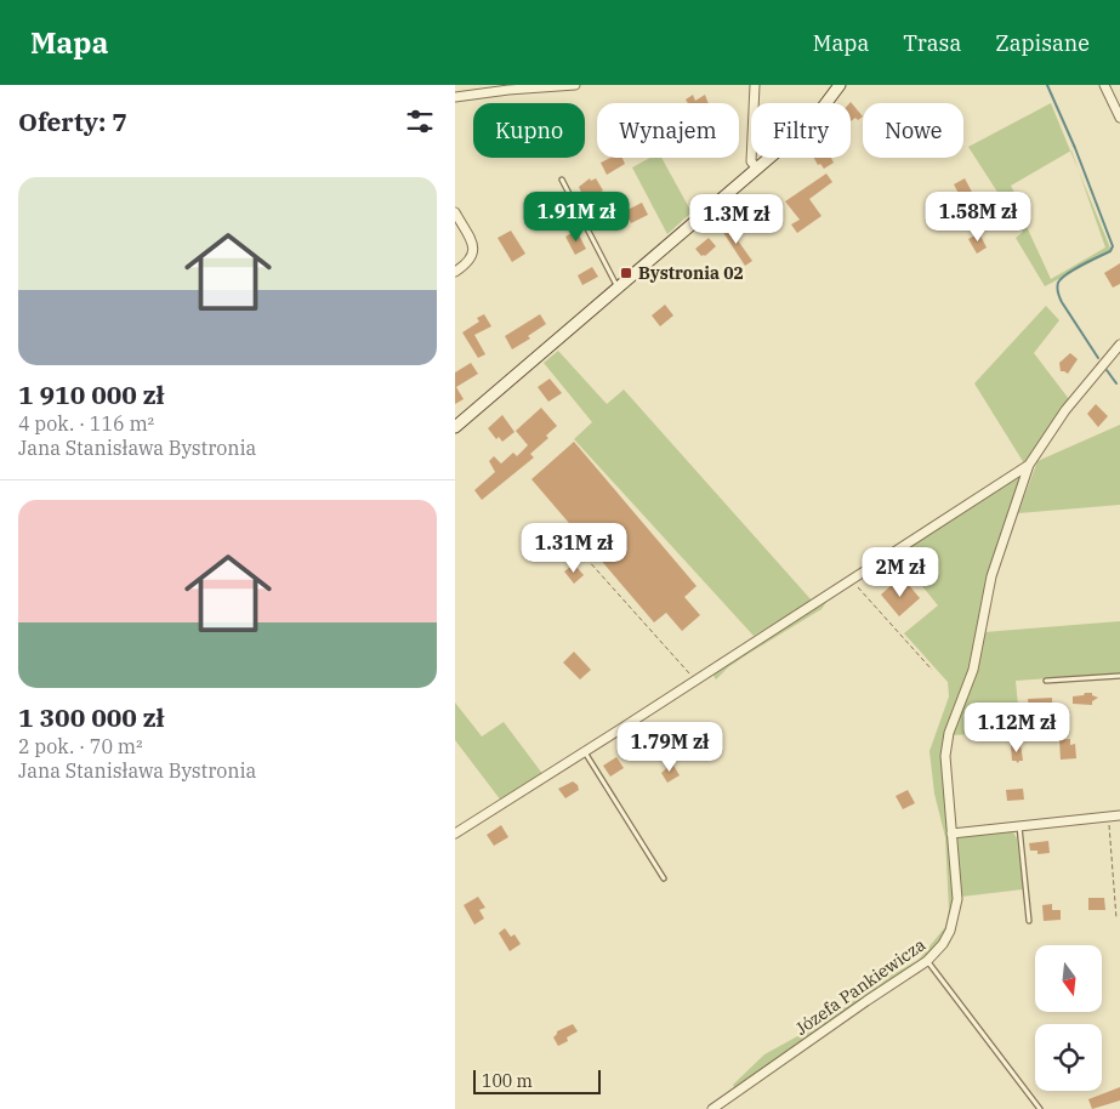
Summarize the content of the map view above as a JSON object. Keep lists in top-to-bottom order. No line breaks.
{"streets":{"street":["Józefa Pankiewicza"]},"places":{"transit":["Bystronia 02"]},"scale_bar":"100 m","north":"bottom","page":{"header":"Mapa","nav":["Mapa","Trasa","Zapisane"],"heading":"Oferty: 7","chip":["Kupno","Wynajem","Filtry","Nowe"],"list":[{"name":"1 910 000 zł","note":"4 pok. · 116 m² · Jana Stanisława Bystronia"},{"name":"1 300 000 zł","note":"2 pok. · 70 m² · Jana Stanisława Bystronia"}],"price":["1.91M zł","1.58M zł","1.3M zł","1.31M zł","2M zł","1.12M zł","1.79M zł"],"scale":"100 m"}}
